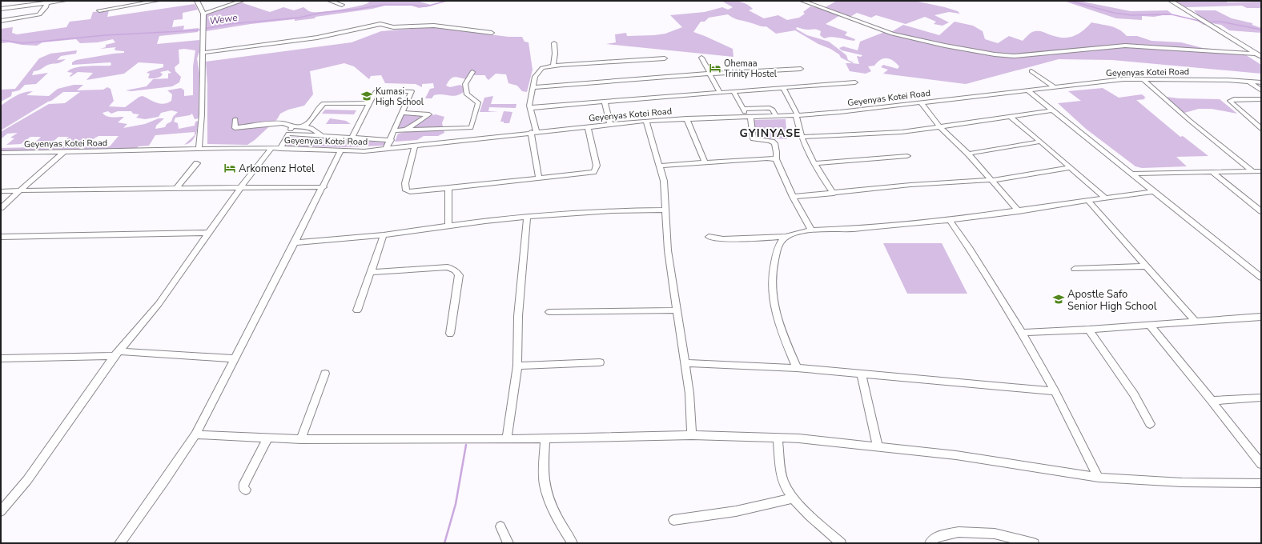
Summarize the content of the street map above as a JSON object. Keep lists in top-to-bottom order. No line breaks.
{"streets":{"street":["Geyenyas Kotei Road"]},"districts":["GYINYASE"],"water":["Wewe"],"places":{"hotel":["Ohemaa Trinity Hostel","Arkomenz Hotel"],"school or university":["Kumasi High School","Apostle Safo Senior High School"]}}
